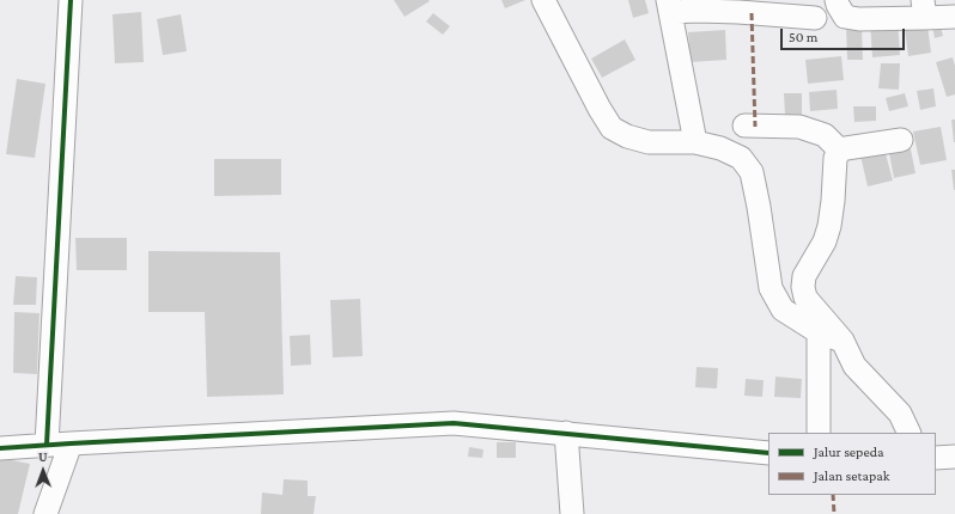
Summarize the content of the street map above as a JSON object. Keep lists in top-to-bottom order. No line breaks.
{"legend":["Jalur sepeda","Jalan setapak"],"scale_bar":"50 m","north":"top"}
